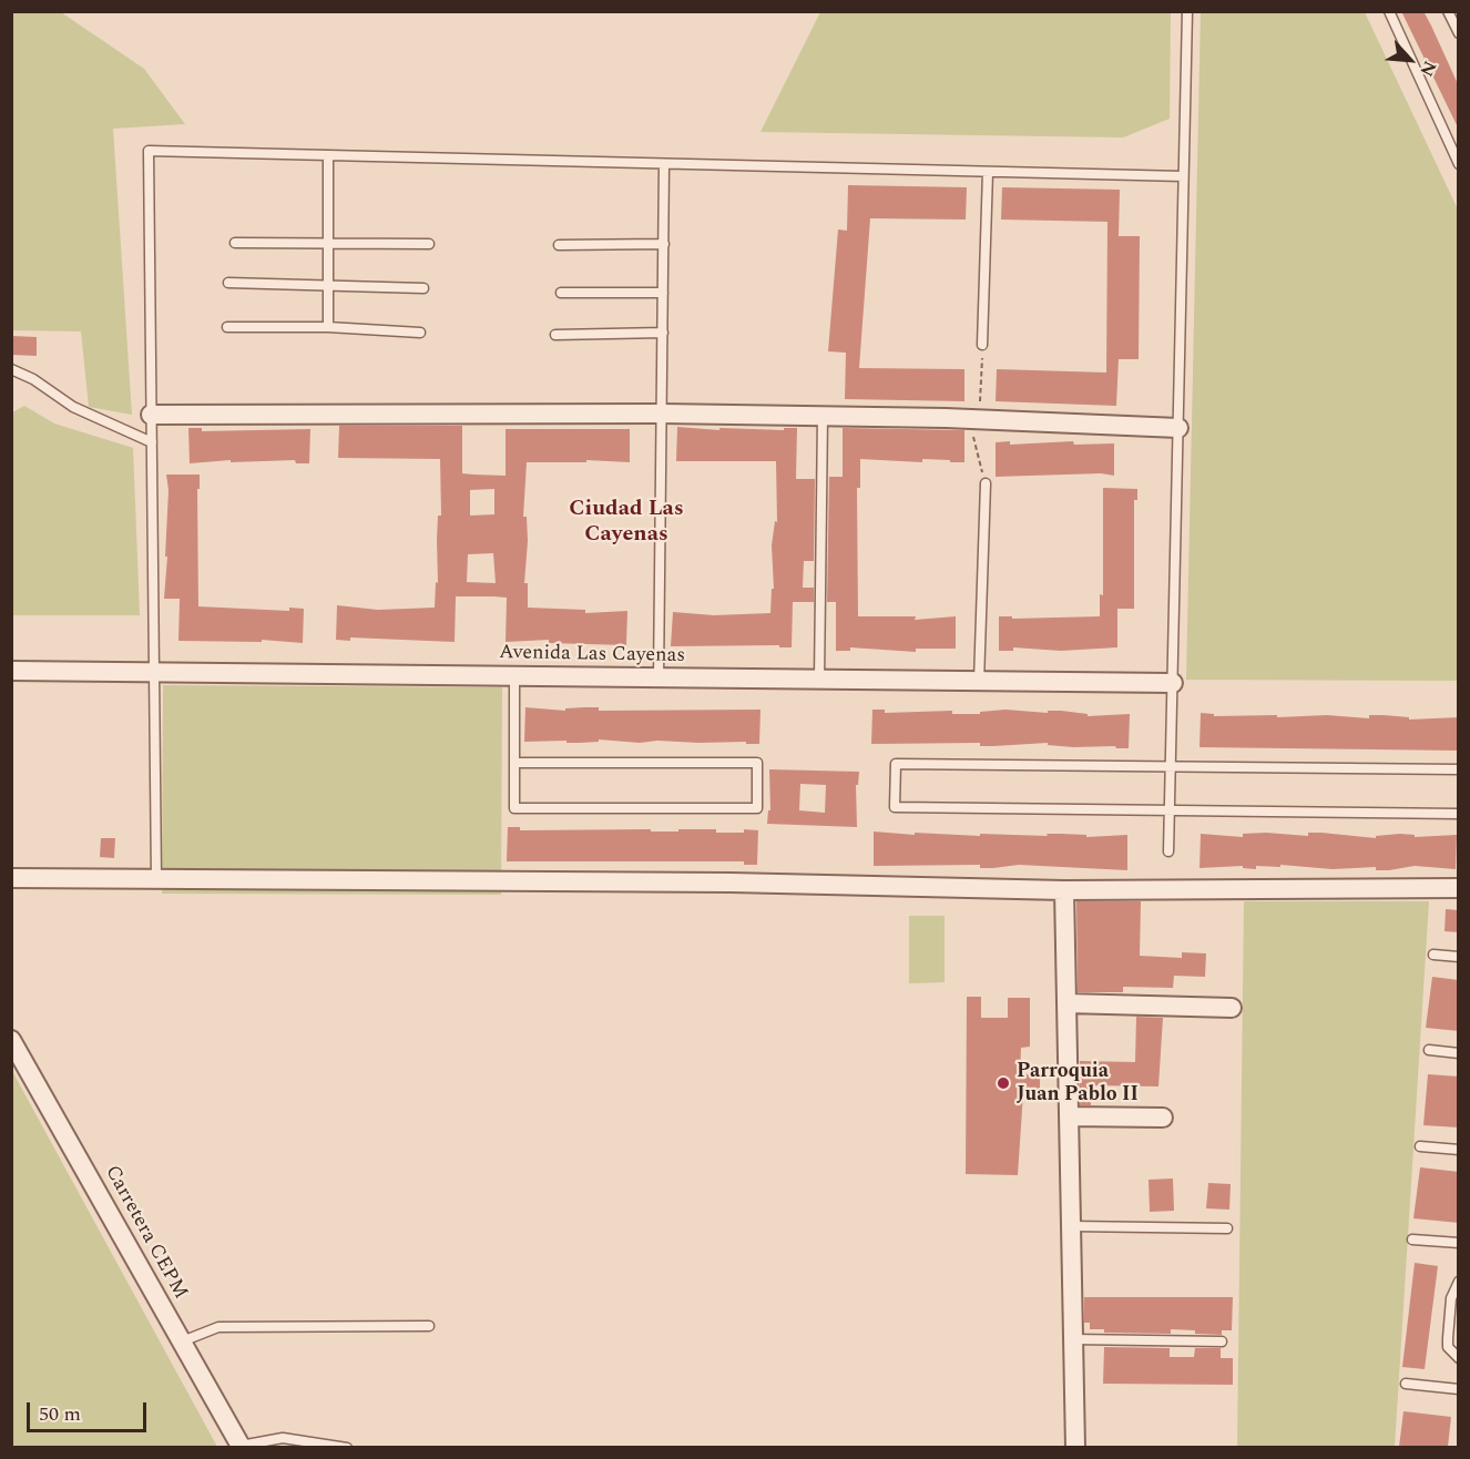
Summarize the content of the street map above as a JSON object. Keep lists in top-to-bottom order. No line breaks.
{"streets":{"street":["Avenida Las Cayenas","Carretera CEPM"]},"districts":["Ciudad Las Cayenas"],"places":["Parroquia Juan Pablo II"],"scale_bar":"50 m","north":"bottom right"}
